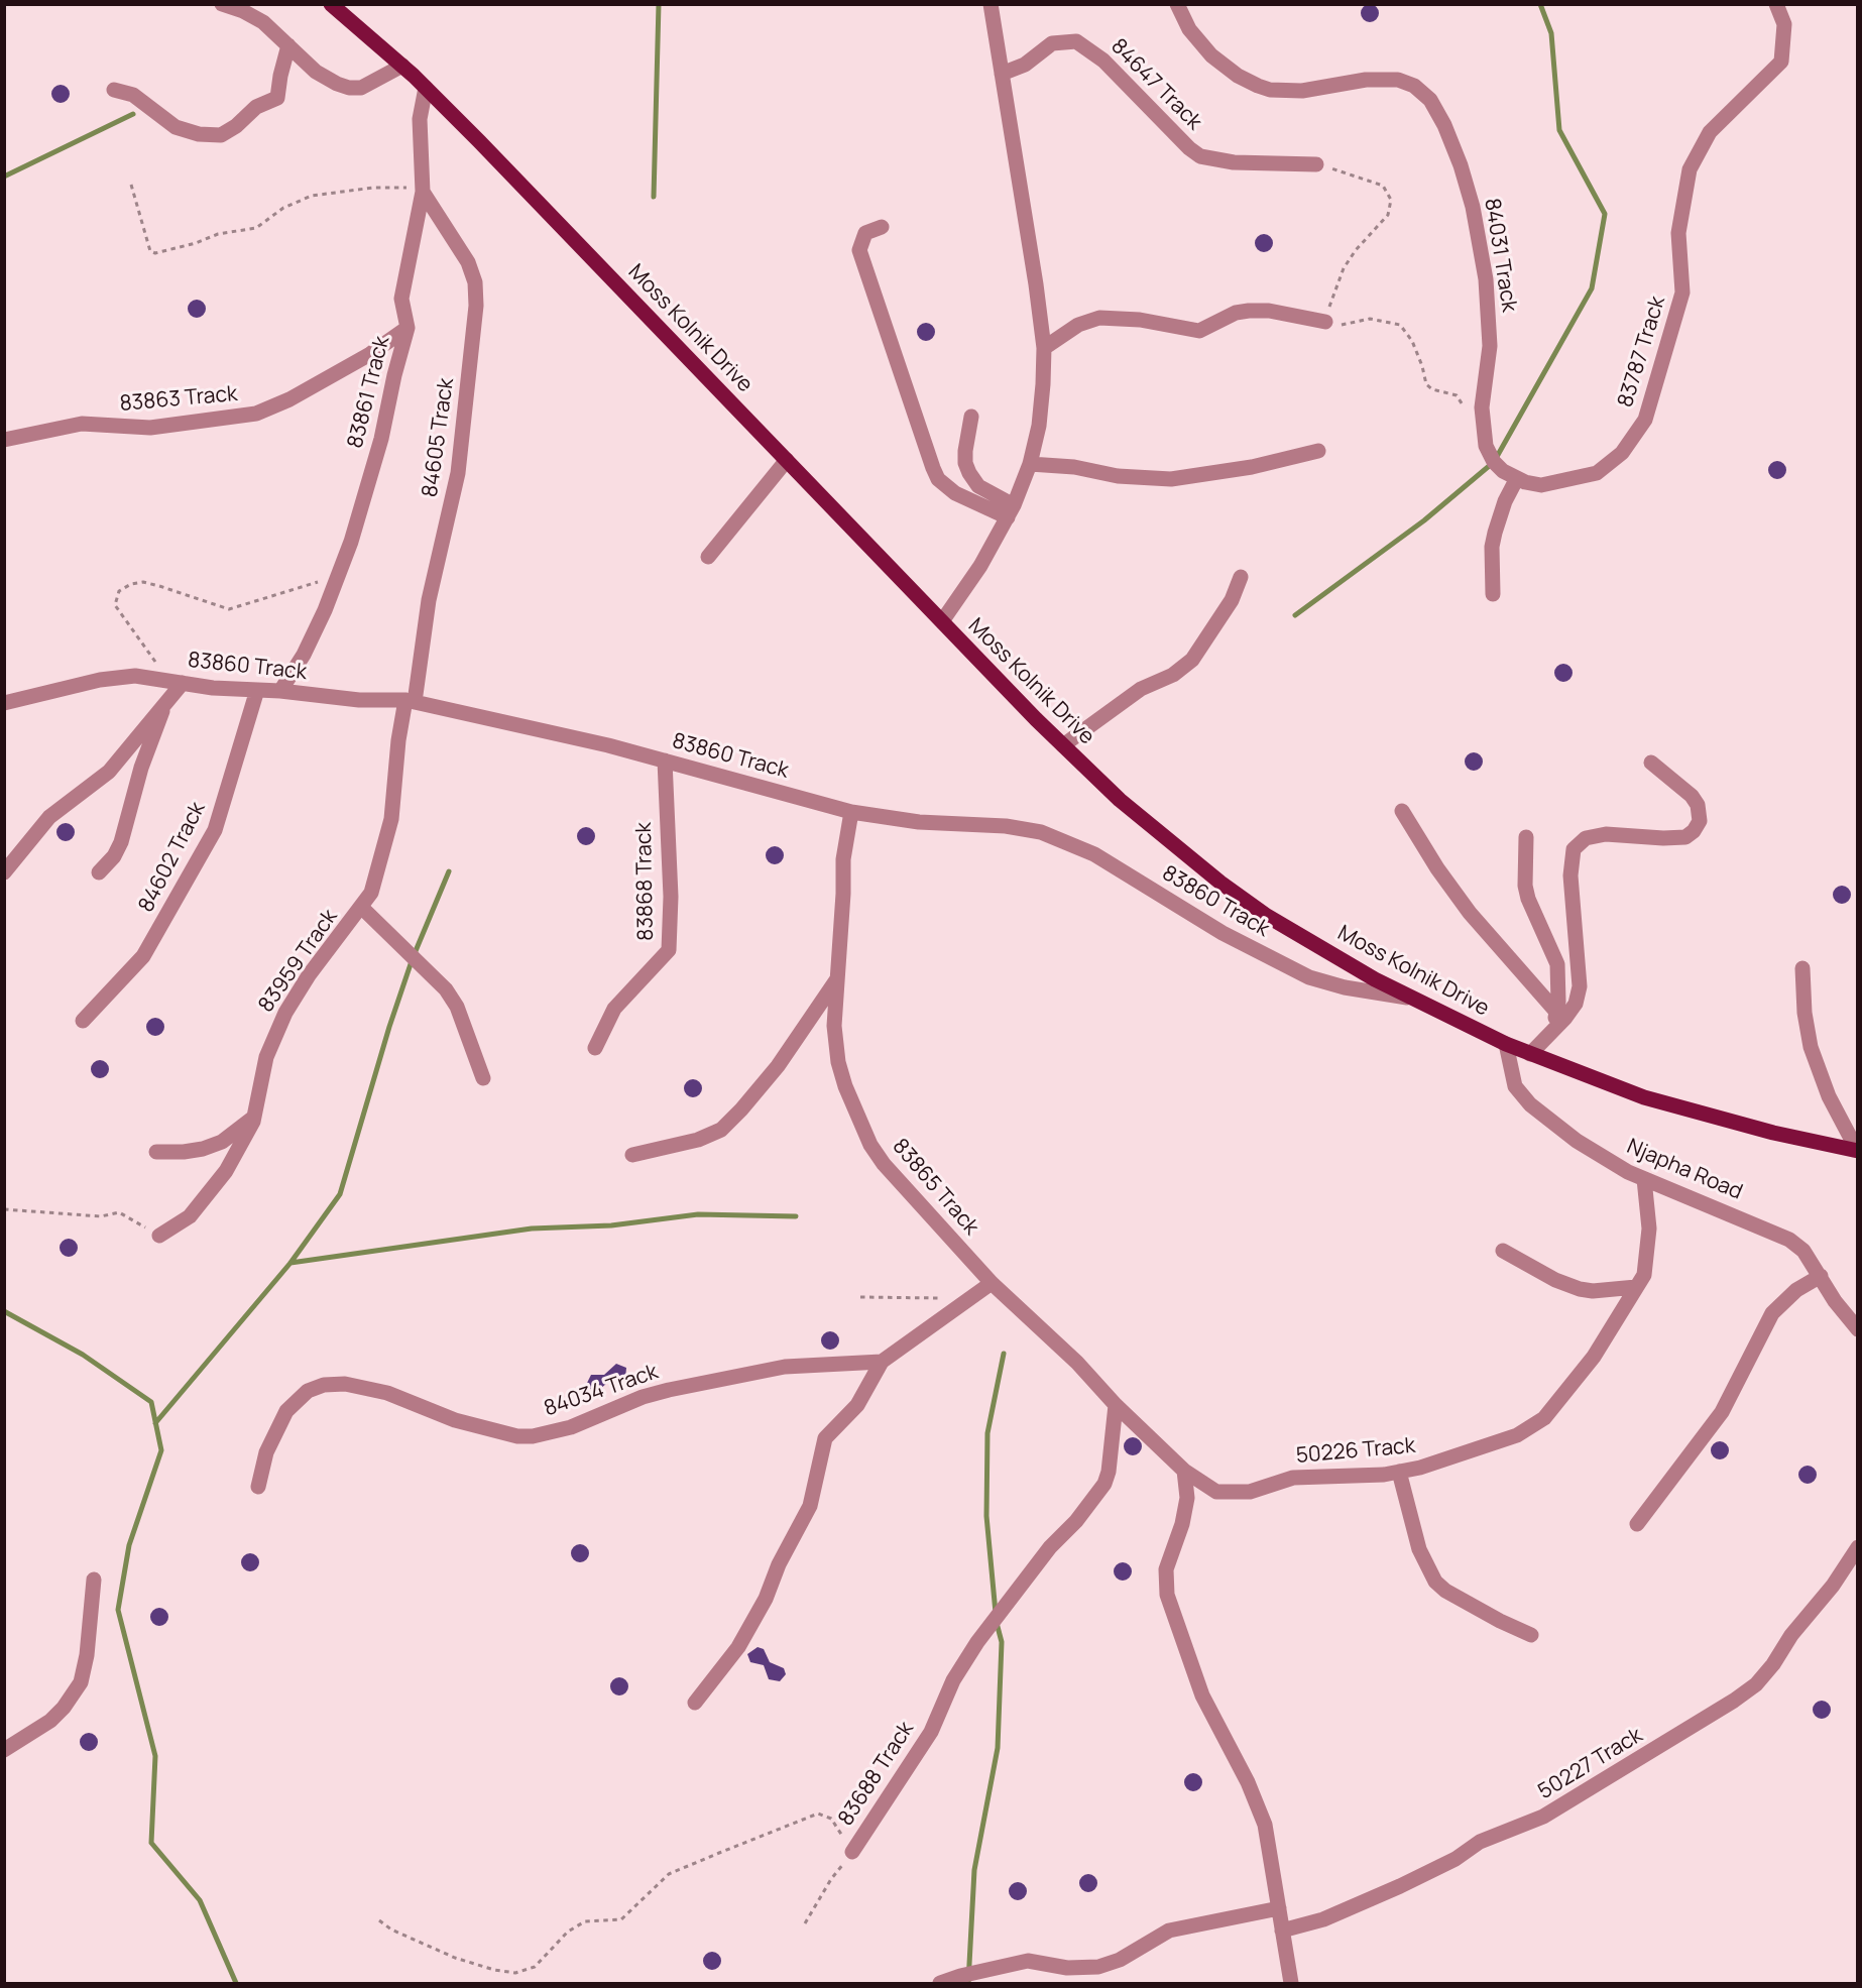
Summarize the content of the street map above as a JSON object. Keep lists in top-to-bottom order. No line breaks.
{"streets":{"main road":["Moss Kolnik Drive"],"street":["84647 Track","84031 Track","83787 Track","83861 Track","83863 Track","84605 Track","83860 Track","84602 Track","83868 Track","83959 Track","Njapha Road","83865 Track","84034 Track","50226 Track","50227 Track","83688 Track"]},"crossings":[["84031 Track","83787 Track"],["Moss Kolnik Drive","83861 Track"],["Moss Kolnik Drive","83860 Track"],["Moss Kolnik Drive","Njapha Road"],["83861 Track","83863 Track"],["83861 Track","84605 Track"],["83861 Track","83860 Track"],["84605 Track","83860 Track"],["84605 Track","83959 Track"],["83860 Track","84602 Track"],["83860 Track","83868 Track"],["83860 Track","83959 Track"],["83860 Track","83865 Track"],["Njapha Road","50226 Track"],["83865 Track","50226 Track"],["83865 Track","83688 Track"]]}
